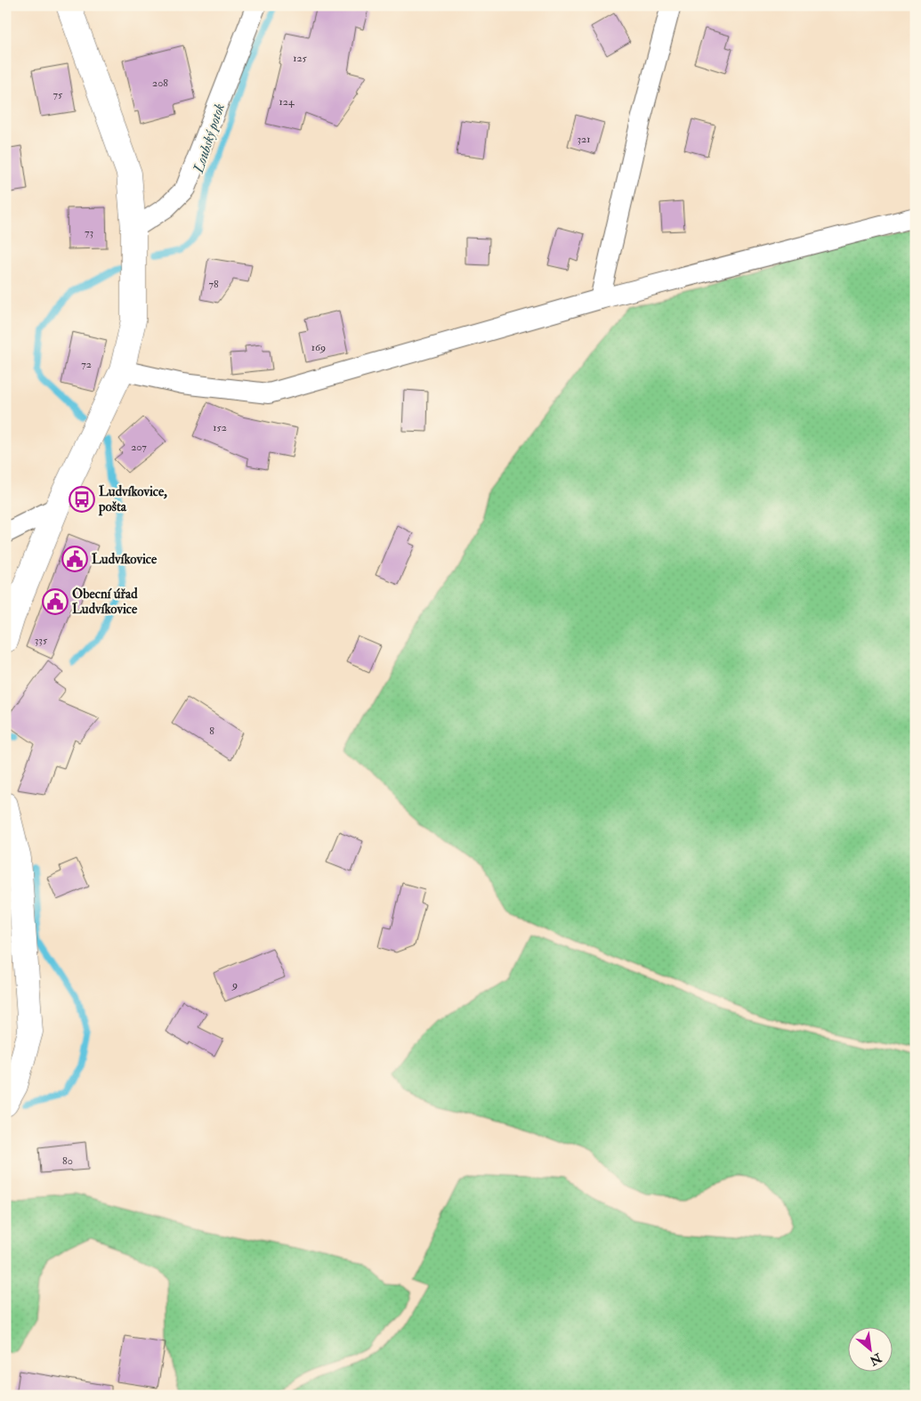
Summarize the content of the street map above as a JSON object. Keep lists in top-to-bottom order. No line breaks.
{"water":["Loubský potok"],"places":{"bus stop":["Ludvíkovice, pošta"],"public building":["Ludvíkovice","Obecní úřad Ludvíkovice"]},"house_numbers":["125","208","75","124","321","73","78","169","72","152","207","335","8","9","80"],"north":"bottom right"}
